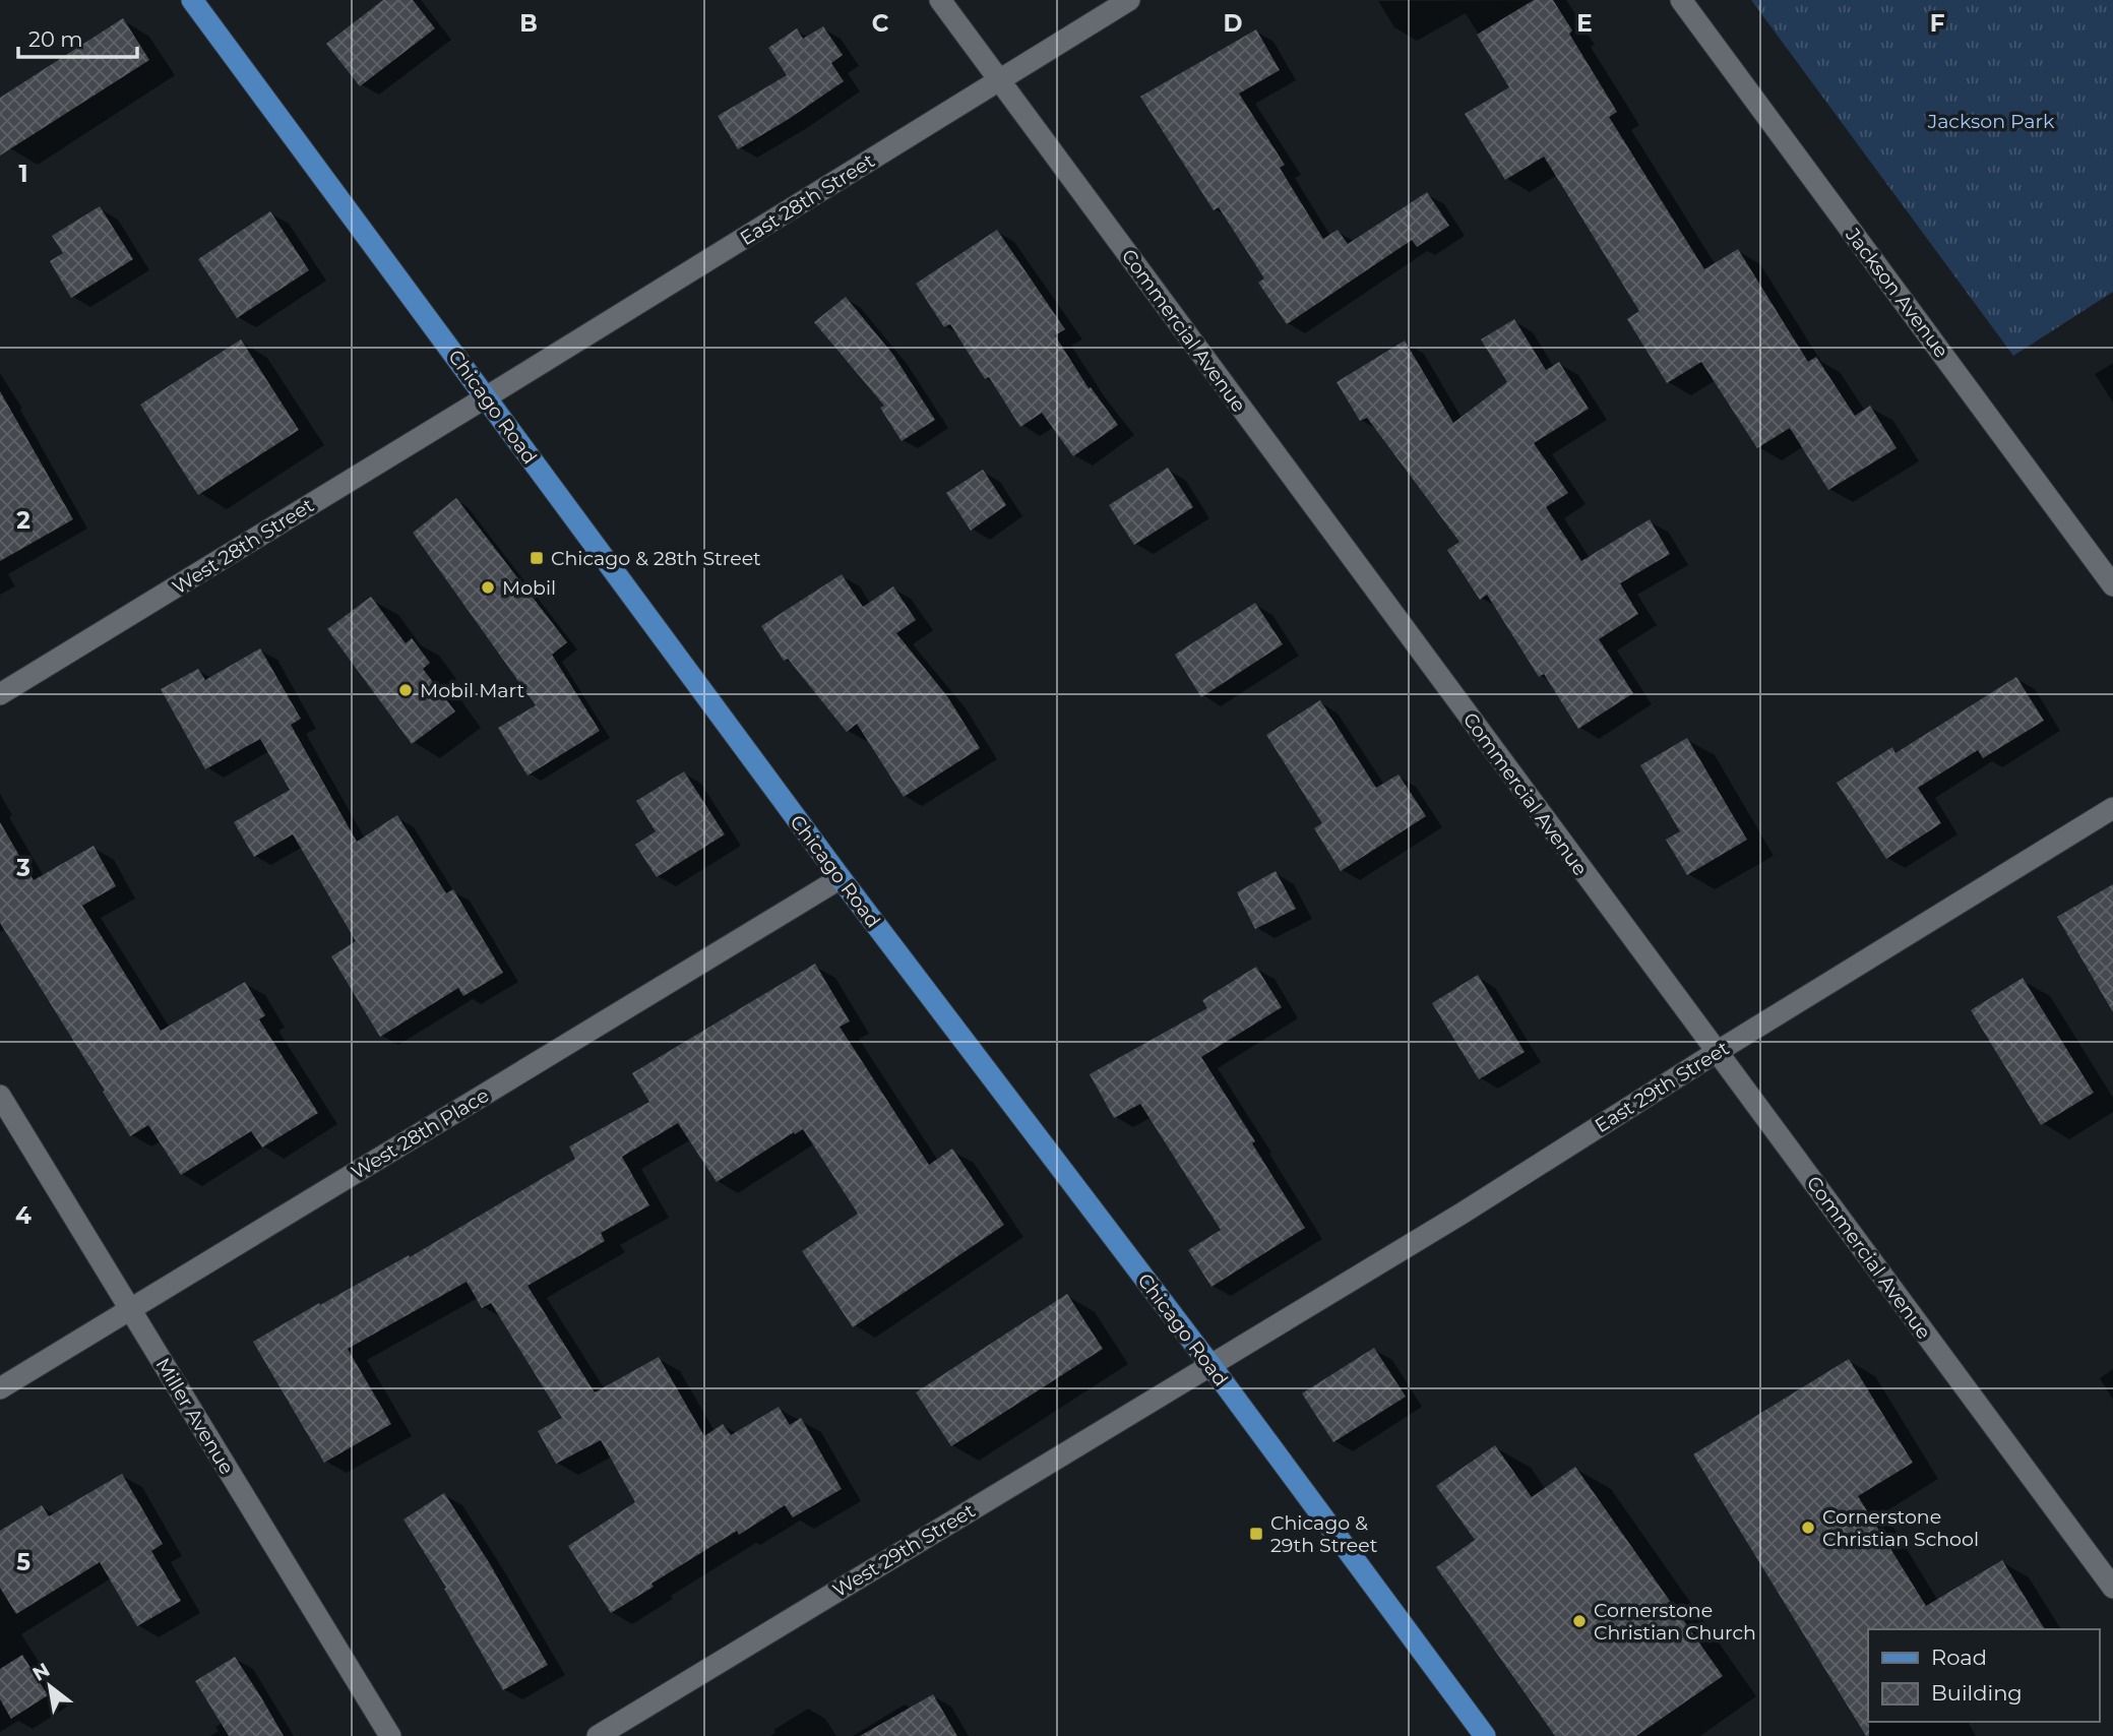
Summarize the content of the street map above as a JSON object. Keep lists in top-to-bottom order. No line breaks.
{"streets":{"main road":["Chicago Road"],"street":["East 28th Street","Jackson Avenue","Commercial Avenue","West 28th Street","East 29th Street","West 28th Place","Miller Avenue","West 29th Street"]},"crossings":[["East 28th Street","Commercial Avenue"],["East 28th Street","Chicago Road"],["East 28th Street","West 28th Street"],["Commercial Avenue","East 29th Street"],["Chicago Road","West 28th Street"],["Chicago Road","East 29th Street"],["Chicago Road","West 28th Place"],["Chicago Road","West 29th Street"],["East 29th Street","West 29th Street"],["West 28th Place","Miller Avenue"]],"parks":["Jackson Park"],"places":{"transit":["Chicago & 28th Street","Chicago & 29th Street"],"other":["Mobil","Mobil Mart","Cornerstone Christian School","Cornerstone Christian Church"]},"legend":["Road","Building"],"scale_bar":"20 m","north":"top left","grid":{"columns":["B","C","D","E","F"],"rows":["1","2","3","4","5"]}}
